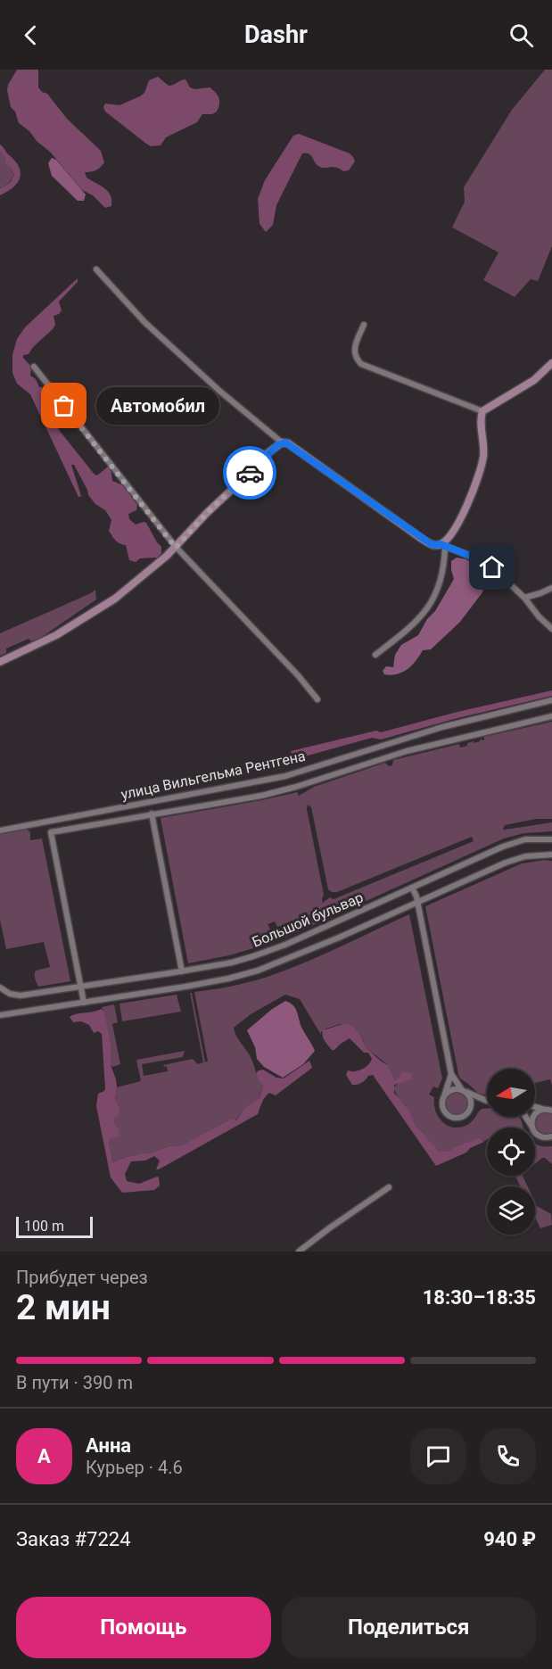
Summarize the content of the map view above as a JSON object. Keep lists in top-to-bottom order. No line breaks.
{"streets":{"street":["улица Вильгельма Рентгена","Большой бульвар"]},"crossings":[["улица Вильгельма Рентгена","Большой бульвар"]],"places":["Автомобил"],"scale_bar":"100 m","north":"left","page":{"header":"Dashr","bubble":"Автомобил","scale":"100 m","heading":["2 мин","Прибудет через","18:30–18:35"],"panel":["Анна","Курьер · 4.6","Заказ #7224","940 ₽"],"bar":"В пути · 390 m","round":"А","buttons":["Помощь","Поделиться"]}}
